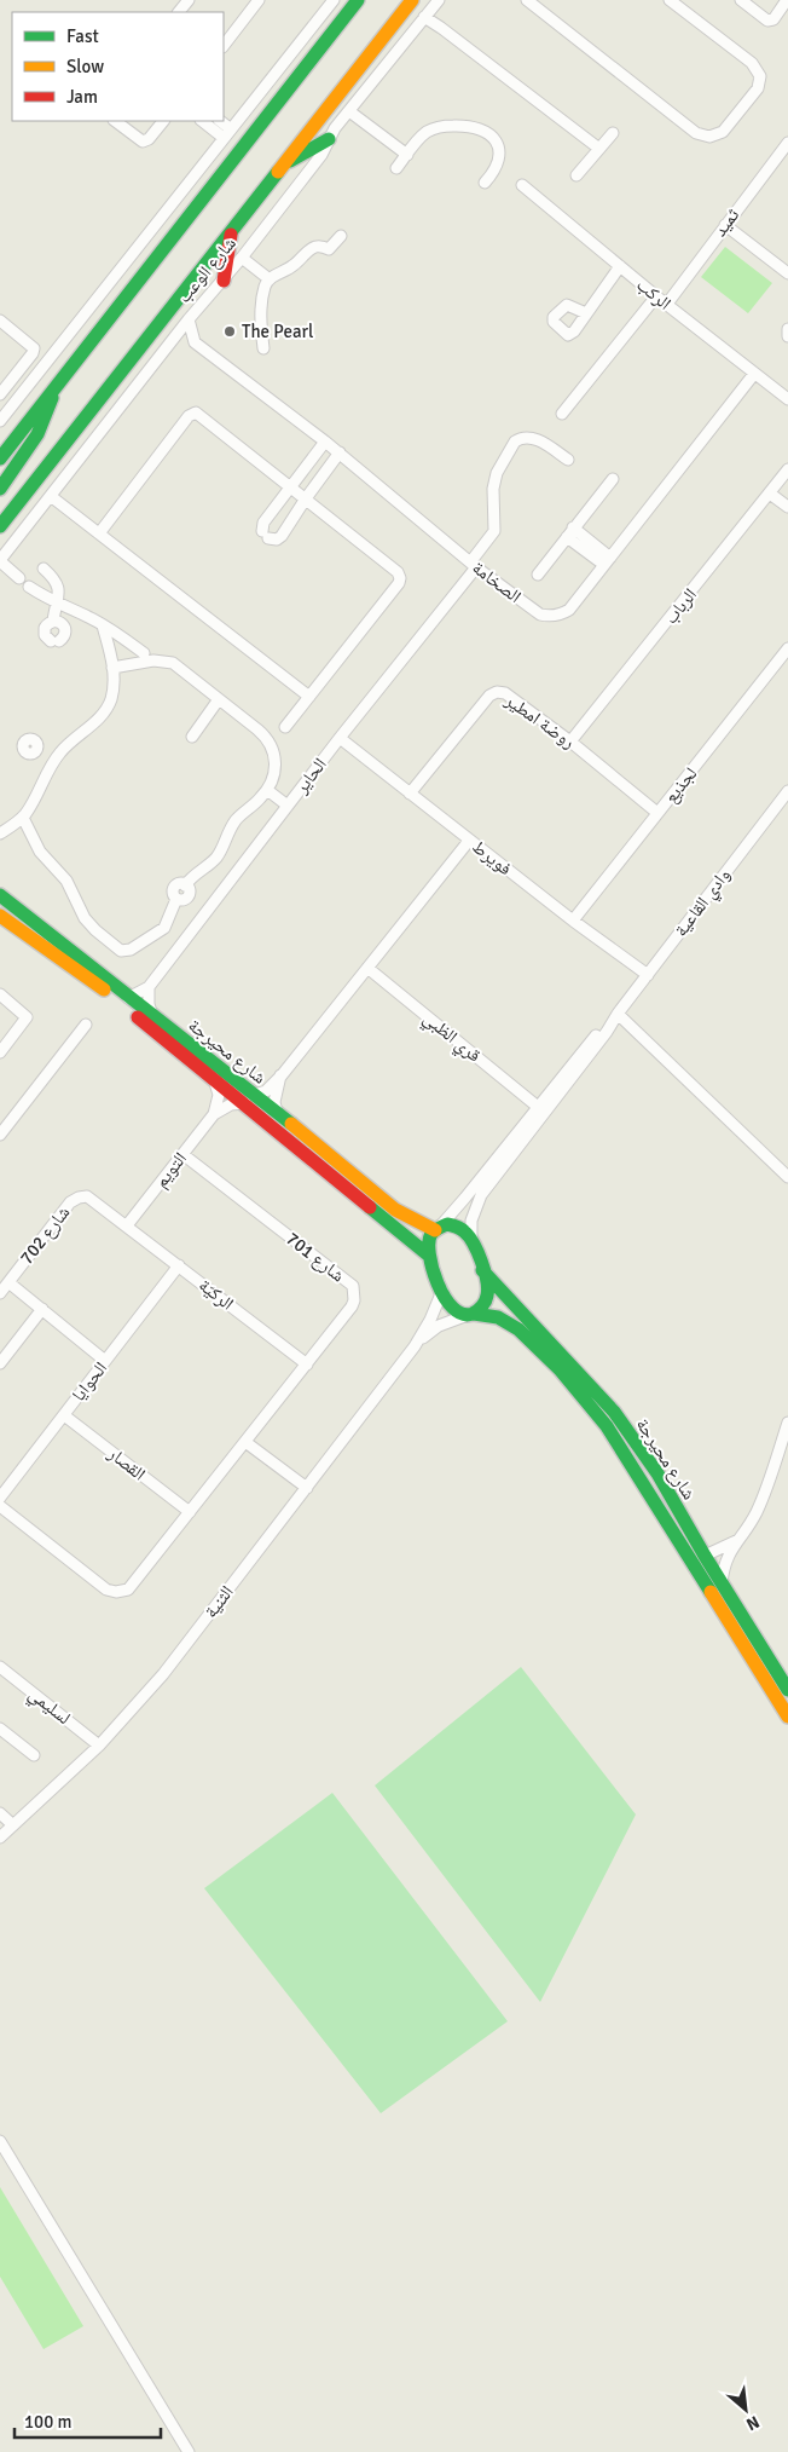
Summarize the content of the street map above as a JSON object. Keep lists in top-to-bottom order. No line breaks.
{"streets":{"street":["ثميد","شارع الوعب","الركب","الصخامة","الرباب","روضة امطير","الحاير","لجذيع","فويرط","وادي القاعية","قري الظبي","شارع محيرجة","التويم","شارع 702","شارع 701","الركيّة","الحوايا","القصار","الثنية","لسليمي"]},"crossings":[["ثميد","الركب"],["الركب","الصخامة"],["الصخامة","الحاير"],["الرباب","روضة امطير"],["روضة امطير","لجذيع"],["روضة امطير","فويرط"],["الحاير","فويرط"],["الحاير","شارع محيرجة"],["لجذيع","فويرط"],["فويرط","وادي القاعية"],["وادي القاعية","قري الظبي"],["وادي القاعية","شارع محيرجة"],["شارع محيرجة","التويم"],["شارع محيرجة","الثنية"],["التويم","شارع 702"],["التويم","شارع 701"],["التويم","الركيّة"],["شارع 702","الركيّة"],["شارع 701","الركيّة"],["شارع 701","القصار"],["الركيّة","الحوايا"],["الحوايا","القصار"],["الثنية","لسليمي"]],"places":["The Pearl"],"legend":["Fast","Slow","Jam"],"scale_bar":"100 m","north":"bottom right"}
